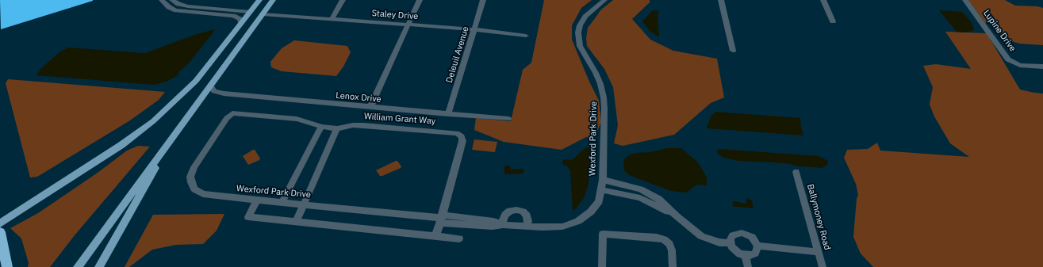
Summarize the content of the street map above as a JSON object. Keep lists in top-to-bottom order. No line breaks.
{"streets":{"street":["Staley Drive","Lupine Drive","Deleuil Avenue","Lenox Drive","William Grant Way","Wexford Park Drive","Ballymoney Road"]},"crossings":[["Staley Drive","Deleuil Avenue"],["Deleuil Avenue","Lenox Drive"],["William Grant Way","Wexford Park Drive"]]}
